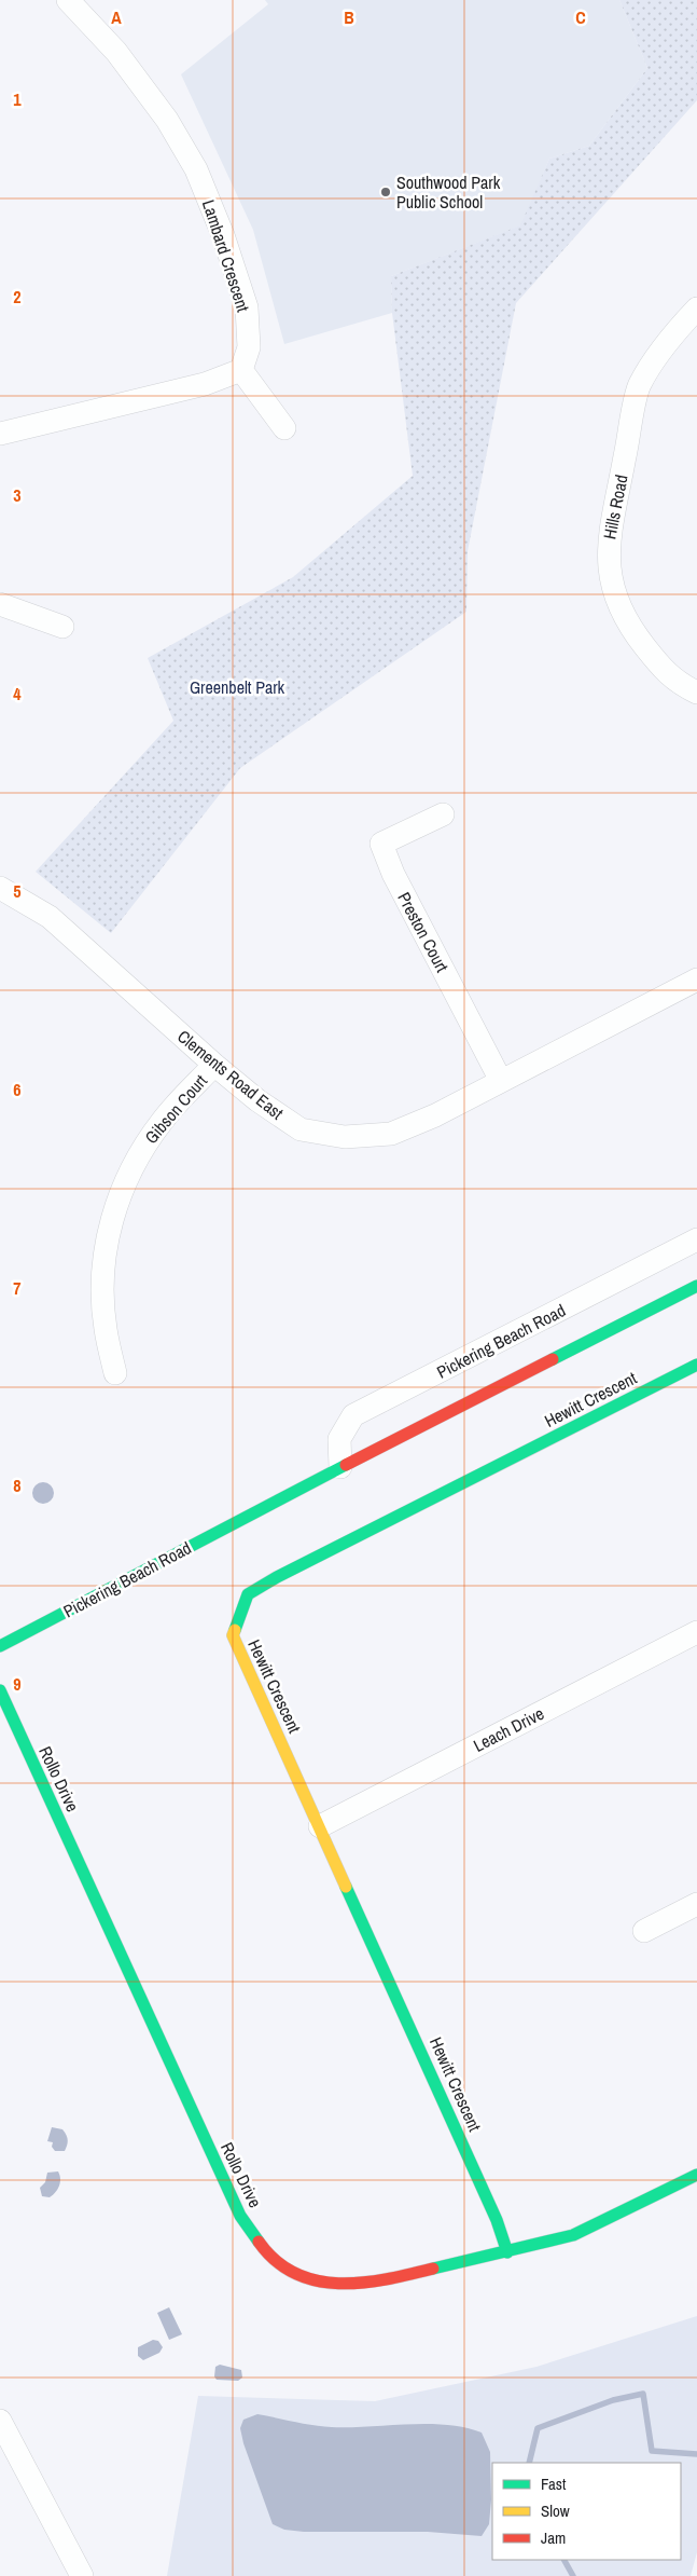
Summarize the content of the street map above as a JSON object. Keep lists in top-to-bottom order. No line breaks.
{"streets":{"street":["Lambard Crescent","Hills Road","Preston Court","Clements Road East","Gibson Court","Pickering Beach Road","Hewitt Crescent","Leach Drive","Rollo Drive"]},"crossings":[["Preston Court","Clements Road East"],["Clements Road East","Gibson Court"],["Hewitt Crescent","Leach Drive"],["Hewitt Crescent","Rollo Drive"]],"parks":["Greenbelt Park"],"places":["Southwood Park Public School"],"legend":["Fast","Slow","Jam"],"grid":{"columns":["A","B","C"],"rows":["1","2","3","4","5","6","7","8","9"]}}
